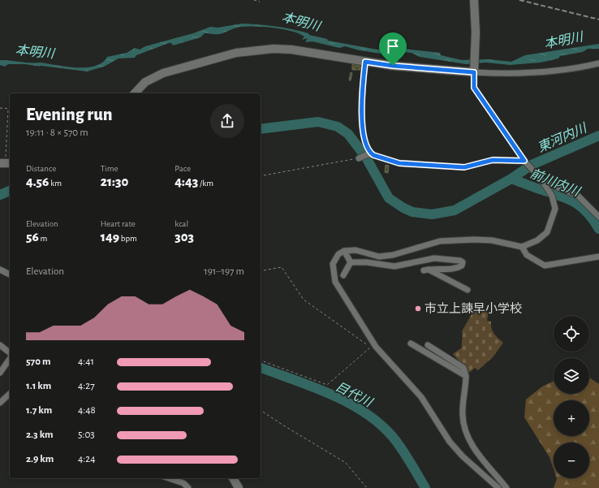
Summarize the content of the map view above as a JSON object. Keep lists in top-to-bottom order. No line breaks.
{"water":["本明川","東河内川","前川内川","目代川"],"places":["市立上諫早小学校"],"page":{"heading":["Evening run","19:11 · 8 × 570 m"],"stats":[["Distance","4.56 km"],["Time","21:30"],["Pace","4:43 /km"],["Elevation","56 m"],["Heart rate","149 bpm"],["kcal","303"]],"chart":["Elevation","191–197 m"],"map_buttons":["+","−"],"list":[{"name":"570 m","note":"4:41"},{"name":"1.1 km","note":"4:27"},{"name":"1.7 km","note":"4:48"},{"name":"2.3 km","note":"5:03"},{"name":"2.9 km","note":"4:24"}]}}
